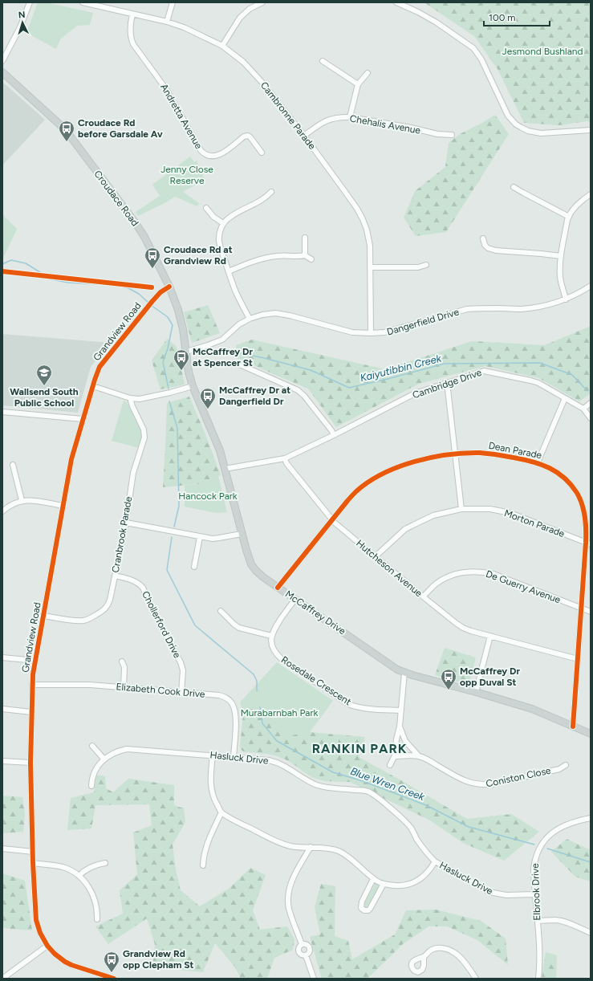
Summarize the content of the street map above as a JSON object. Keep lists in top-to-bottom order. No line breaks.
{"streets":{"main road":["Croudace Road","McCaffrey Drive"],"street":["Cambronne Parade","Andretta Avenue","Chehalis Avenue","Dangerfield Drive","Grandview Road","Cambridge Drive","Dean Parade","Morton Parade","Cranbrook Parade","Hutcheson Avenue","De Guerry Avenue","Chollerford Drive","Rosedale Crescent","Elizabeth Cook Drive","Hasluck Drive","Coniston Close","Elbrook Drive"]},"crossings":[["Cambronne Parade","Andretta Avenue"],["Cambronne Parade","Chehalis Avenue"],["Cambronne Parade","Dangerfield Drive"],["Croudace Road","Dangerfield Drive"],["Croudace Road","Grandview Road"],["Croudace Road","McCaffrey Drive"],["Dangerfield Drive","McCaffrey Drive"],["Grandview Road","Cranbrook Parade"],["Grandview Road","Elizabeth Cook Drive"],["Cambridge Drive","Hutcheson Avenue"],["Dean Parade","Morton Parade"],["Dean Parade","Hutcheson Avenue"],["Dean Parade","De Guerry Avenue"],["Dean Parade","McCaffrey Drive"],["Morton Parade","Hutcheson Avenue"],["Cranbrook Parade","Chollerford Drive"],["Hutcheson Avenue","De Guerry Avenue"],["McCaffrey Drive","Coniston Close"],["Chollerford Drive","Elizabeth Cook Drive"],["Rosedale Crescent","Coniston Close"],["Elizabeth Cook Drive","Hasluck Drive"],["Hasluck Drive","Elbrook Drive"]],"districts":["RANKIN PARK"],"water":["Kaiyutibbin Creek","Blue Wren Creek"],"parks":["Jesmond Bushland","Jenny Close Reserve","Hancock Park","Murabarnbah Park"],"places":{"bus stop":["Croudace Rd before Garsdale Av","Croudace Rd at Grandview Rd","McCaffrey Dr at Spencer St","McCaffrey Dr at Dangerfield Dr","McCaffrey Dr opp Duval St","Grandview Rd opp Clepham St"],"school or university":["Wallsend South Public School"]},"scale_bar":"100 m","north":"top"}
